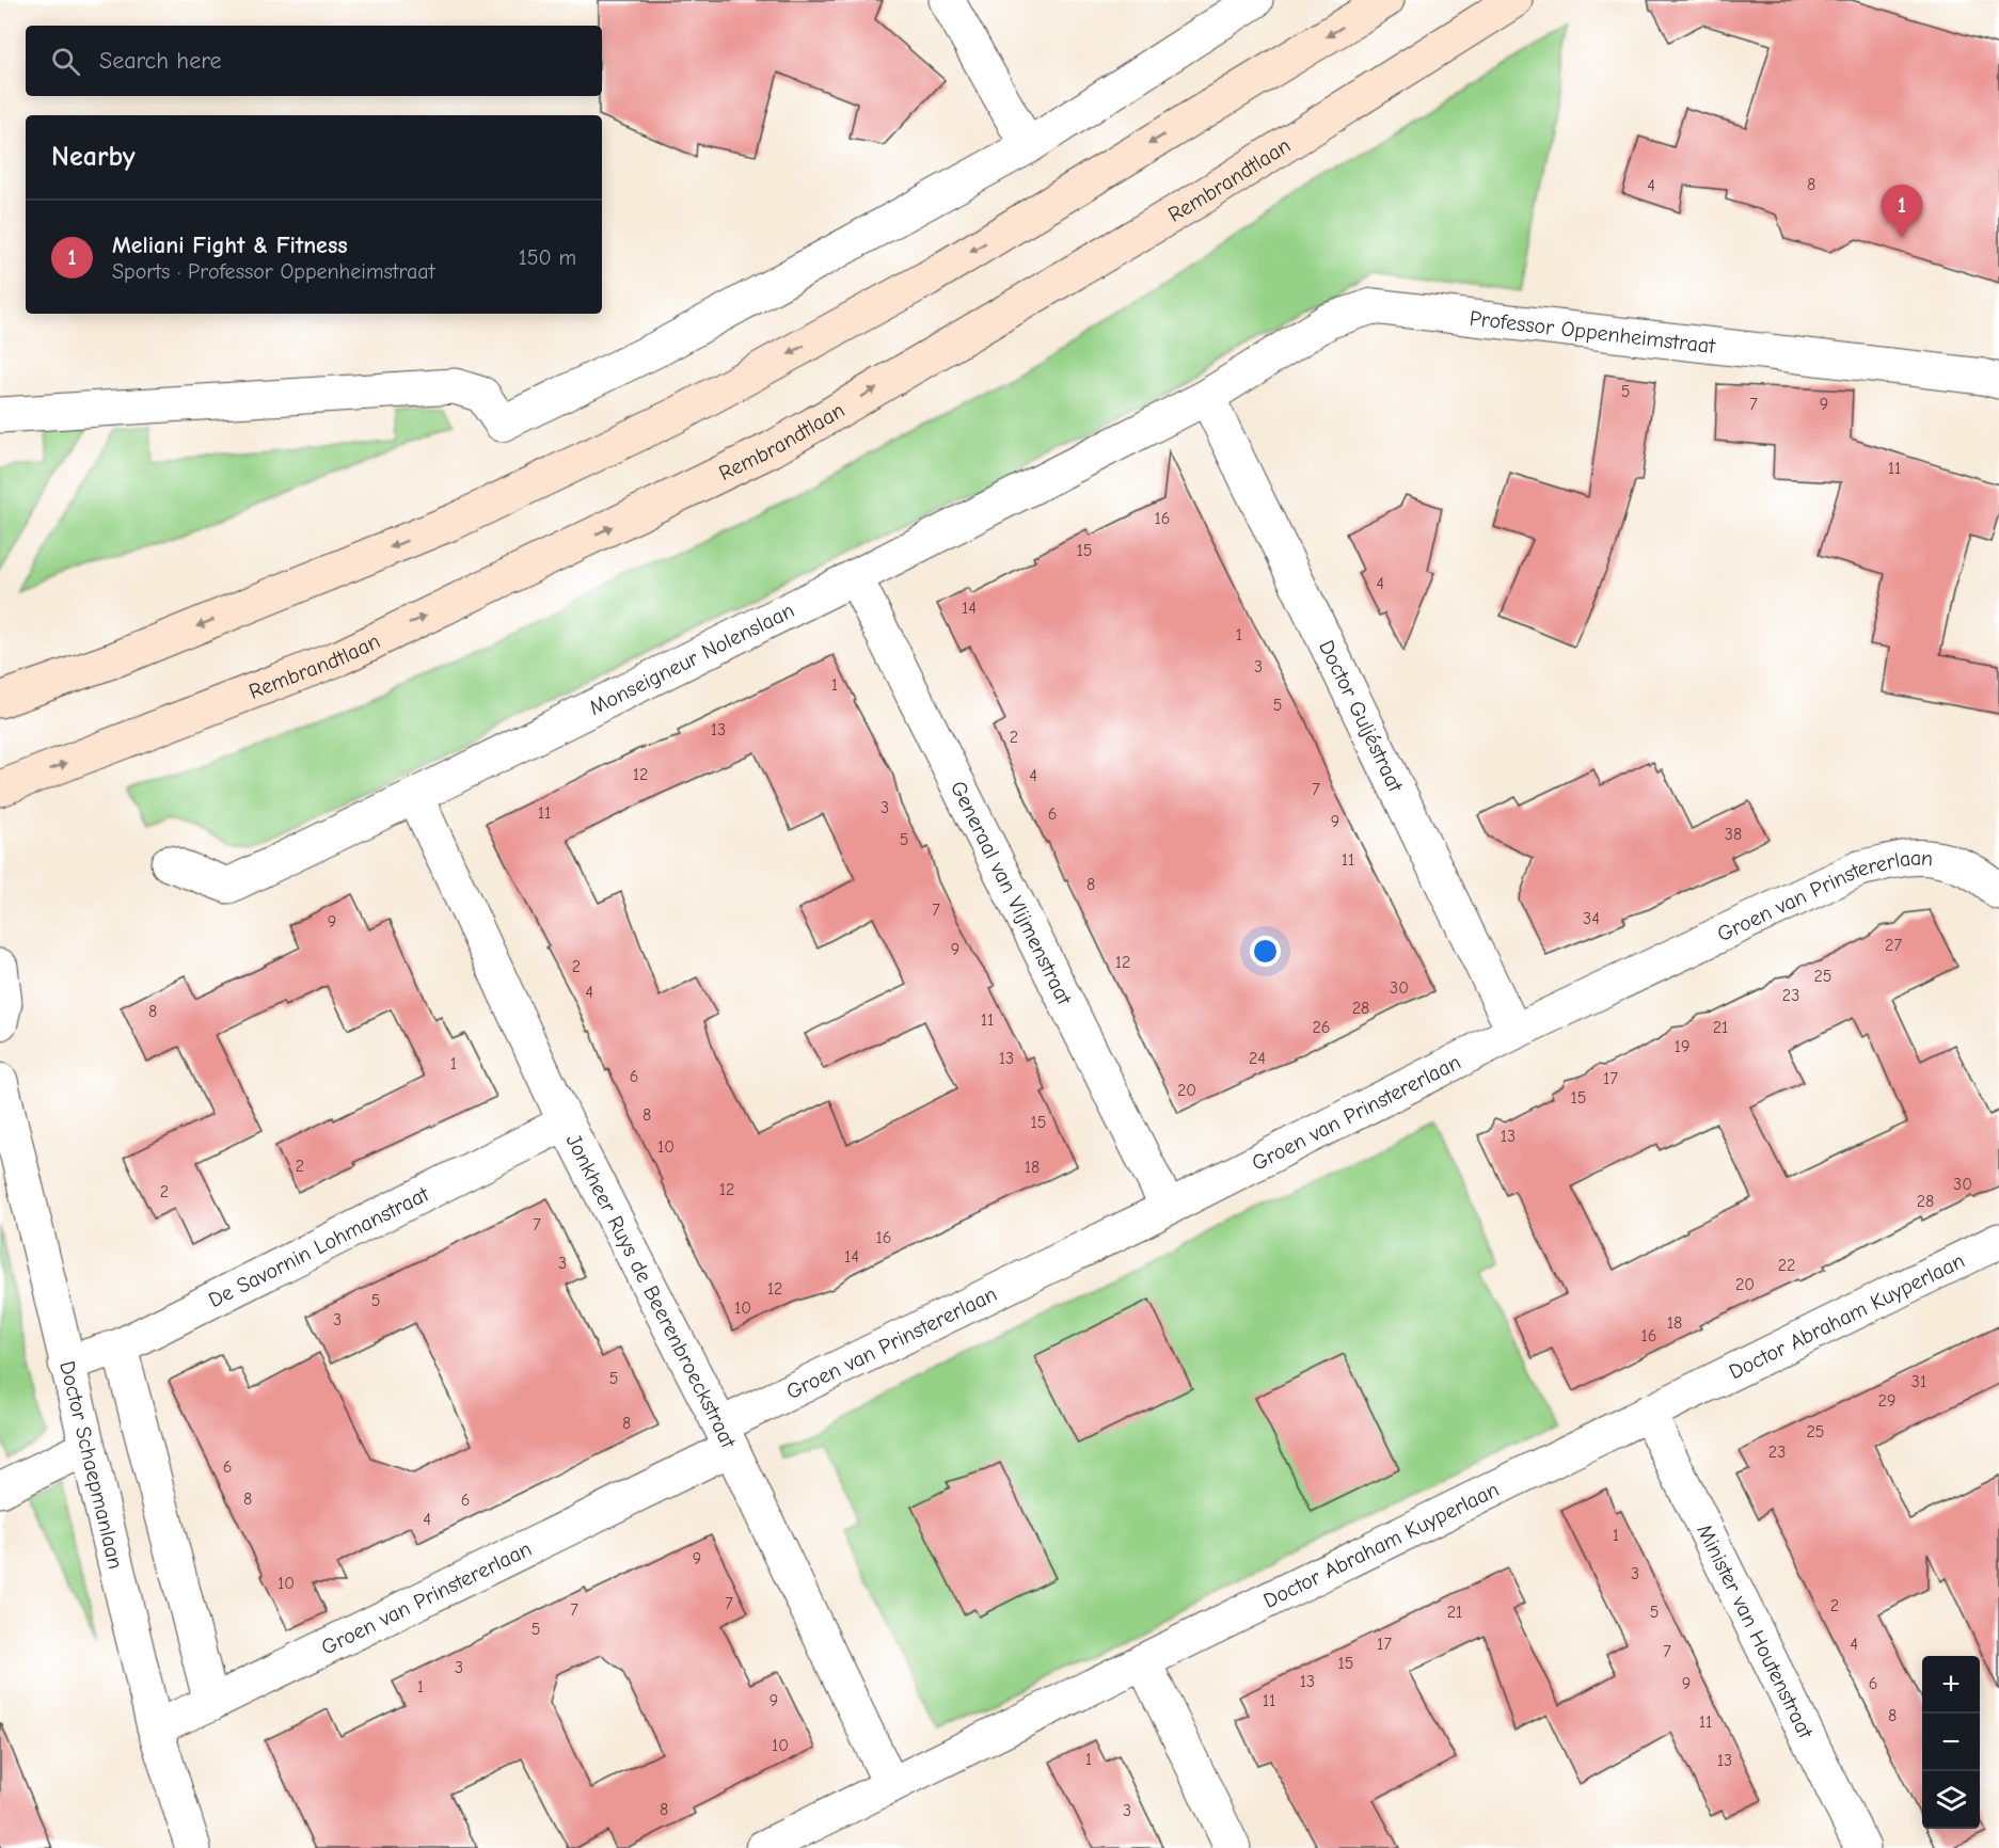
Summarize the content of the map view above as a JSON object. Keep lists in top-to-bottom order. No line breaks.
{"streets":{"main road":["Rembrandtlaan"],"street":["Professor Oppenheimstraat","Monseigneur Nolenslaan","Doctor Guljéstraat","Generaal van Vlijmenstraat","Groen van Prinstererlaan","De Savornin Lohmanstraat","Jonkheer Ruys de Beerenbroeckstraat","Doctor Abraham Kuyperlaan","Doctor Schaepmanlaan","Minister van Houtenstraat"]},"crossings":[["Professor Oppenheimstraat","Monseigneur Nolenslaan"],["Professor Oppenheimstraat","Doctor Guljéstraat"],["Monseigneur Nolenslaan","Doctor Guljéstraat"],["Monseigneur Nolenslaan","Generaal van Vlijmenstraat"],["Monseigneur Nolenslaan","Jonkheer Ruys de Beerenbroeckstraat"],["Doctor Guljéstraat","Groen van Prinstererlaan"],["Generaal van Vlijmenstraat","Groen van Prinstererlaan"],["Groen van Prinstererlaan","Jonkheer Ruys de Beerenbroeckstraat"],["Groen van Prinstererlaan","Doctor Schaepmanlaan"],["De Savornin Lohmanstraat","Jonkheer Ruys de Beerenbroeckstraat"],["De Savornin Lohmanstraat","Doctor Schaepmanlaan"],["Jonkheer Ruys de Beerenbroeckstraat","Doctor Abraham Kuyperlaan"],["Doctor Abraham Kuyperlaan","Minister van Houtenstraat"]],"house_numbers":["8","4","5","7","9","11","16","15","4","14","1","3","1","5","13","2","12","4","7","3","11","6","9","38","5","11","8","7","34","9","27","9","12","2","25","30","4","23","28","8","11","26","21","19","13","24","1","6","17","20","15","8","15","13","10","2","18","30","12","2","28","7","16","14","3","22","20","12","5","10","3","18","16","5","31","29","8","25","23","6","8","6","4","1","9","3","10","7","2","7","21","5","5","17","4","7","15","3","13","9","6","1","9","11","8","11","10","1","13","8","3"],"page":{"search":"Search here","heading":"Nearby","pins":"1","list":[{"mark":"1","name":"Meliani Fight & Fitness","note":"Sports · Professor Oppenheimstraat","value":"150 m"}],"map_buttons":["+","−"]}}
